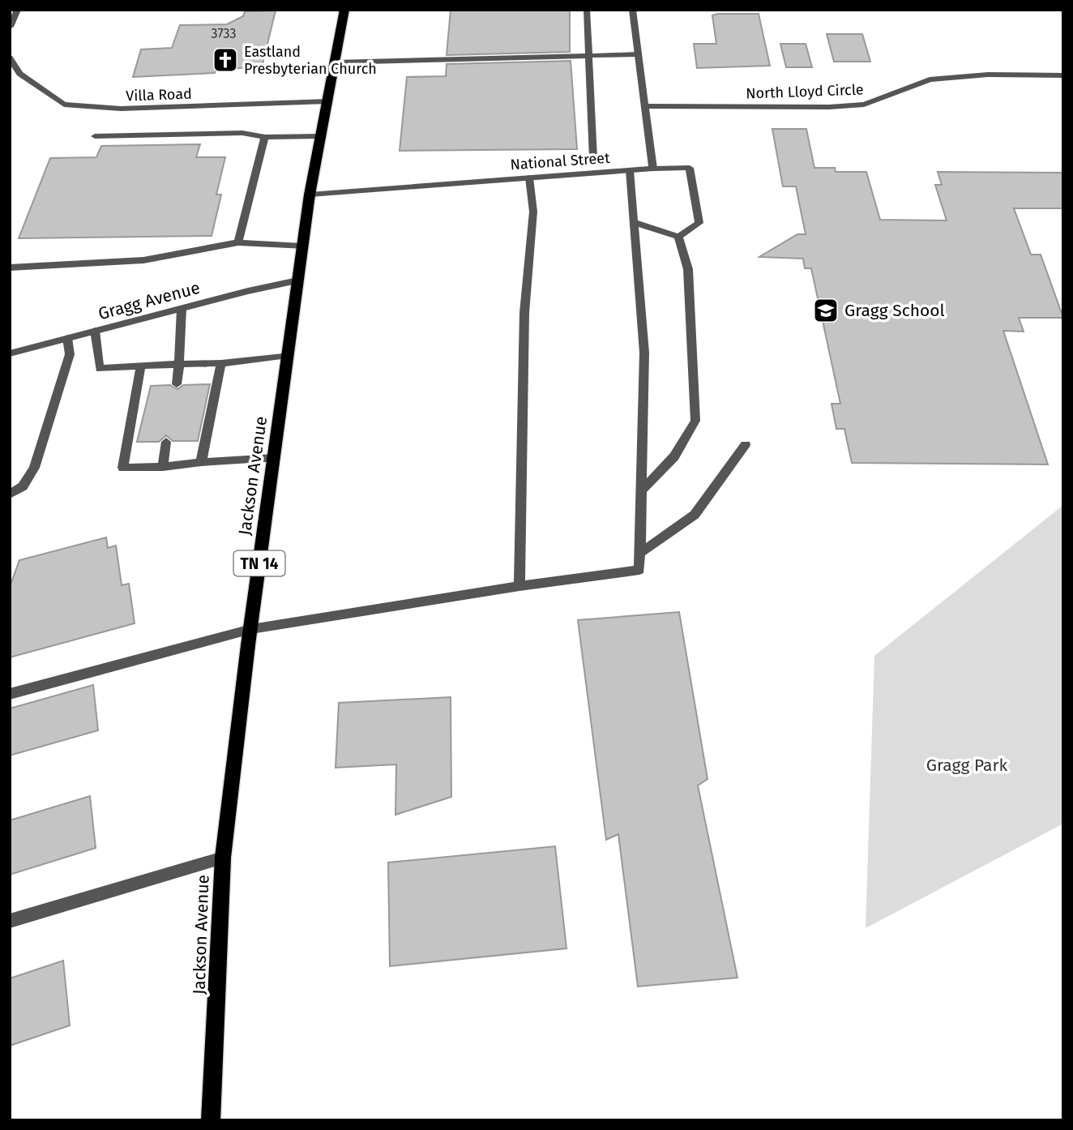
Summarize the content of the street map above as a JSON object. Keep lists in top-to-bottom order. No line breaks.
{"streets":{"main road":["Jackson Avenue","TN 14"],"street":["North Lloyd Circle","Villa Road","National Street","Gragg Avenue"]},"crossings":[["Villa Road","Jackson Avenue"],["National Street","Jackson Avenue"],["Gragg Avenue","Jackson Avenue"]],"parks":["Gragg Park"],"places":{"church":["Eastland Presbyterian Church"],"school or university":["Gragg School"]},"house_numbers":["3733"]}
